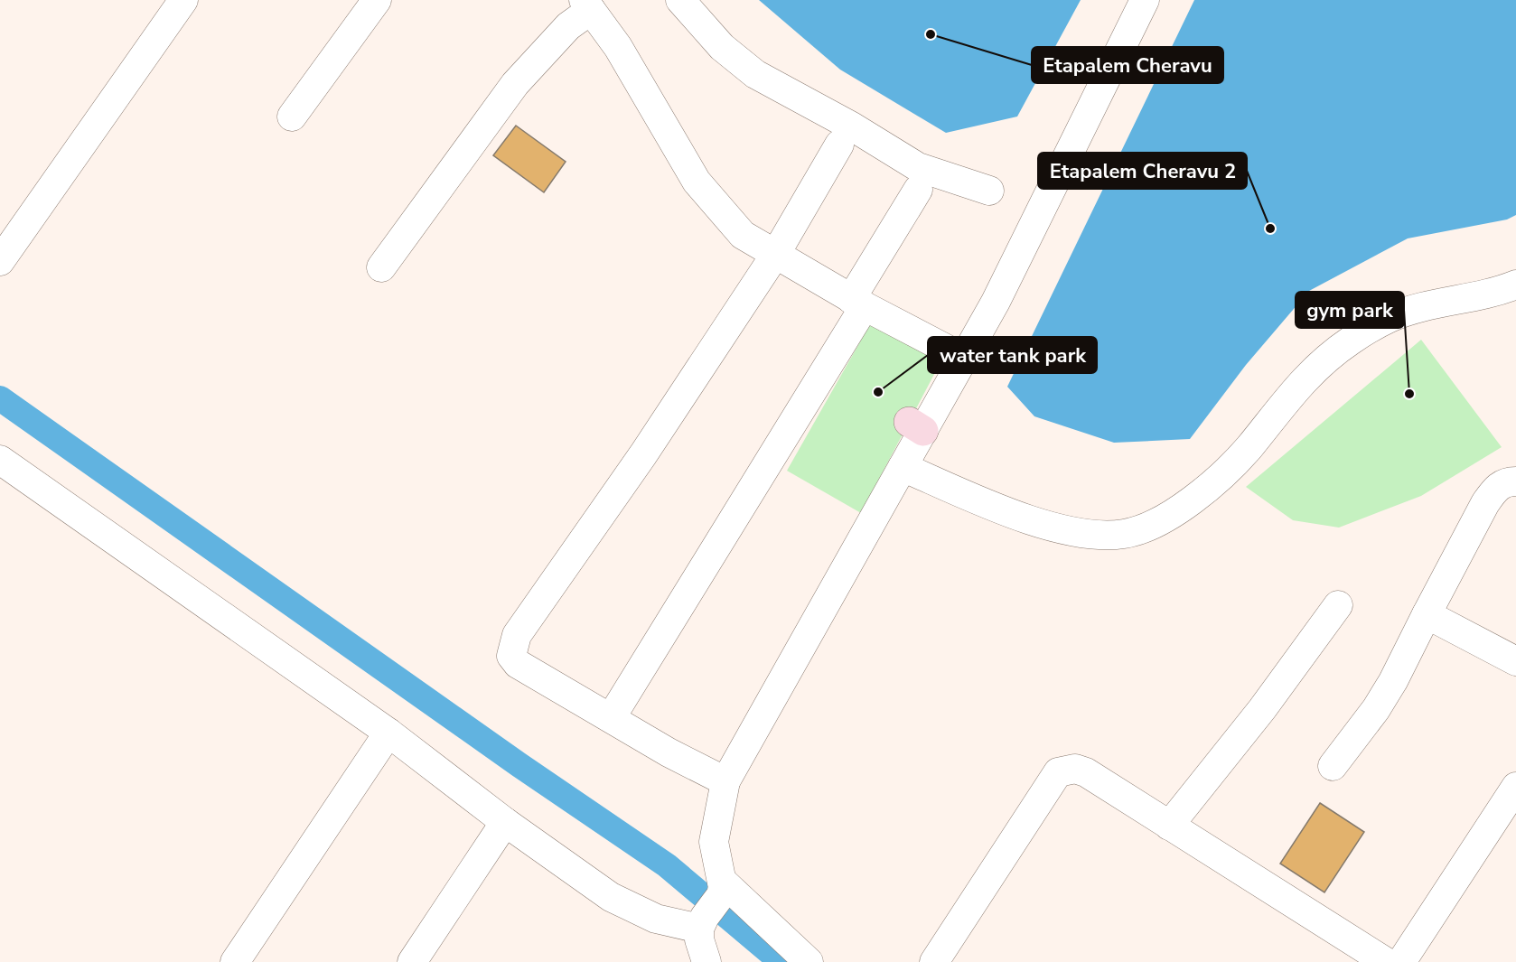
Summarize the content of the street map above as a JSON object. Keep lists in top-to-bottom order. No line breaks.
{"places":["Etapalem Cheravu","Etapalem Cheravu 2","water tank park","gym park"]}
